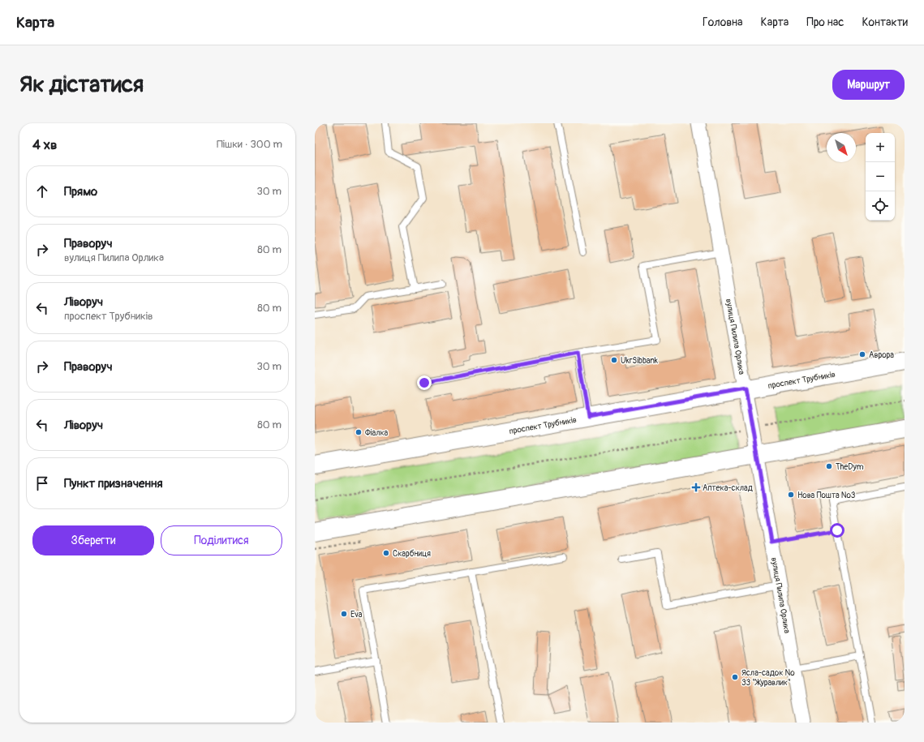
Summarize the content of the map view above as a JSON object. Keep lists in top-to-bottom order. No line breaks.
{"streets":{"main road":["проспект Трубників"],"street":["вулиця Пилипа Орлика"]},"crossings":[["вулиця Пилипа Орлика","проспект Трубників"]],"places":{"other":["Аврора","UkrSibbank","Фіалка","TheDym","Нова Пошта №3","Скарбниця","Eva","Ясла-садок № 33 \"Журавлик\""],"health":["Аптека-склад"]},"north":"bottom right","page":{"header":"Карта","nav":["Головна","Карта","Про нас","Контакти"],"buttons":["Маршрут",["Зберегти","Поділитися"]],"title":"Як дістатися","heading":["4 хв","Пішки · 300 m"],"map_buttons":["+","−"],"list":[["Прямо","30 m"],["Праворуч","вулиця Пилипа Орлика","80 m"],["Ліворуч","проспект Трубників","80 m"],["Праворуч","30 m"],["Ліворуч","80 m"],"Пункт призначення"]}}
